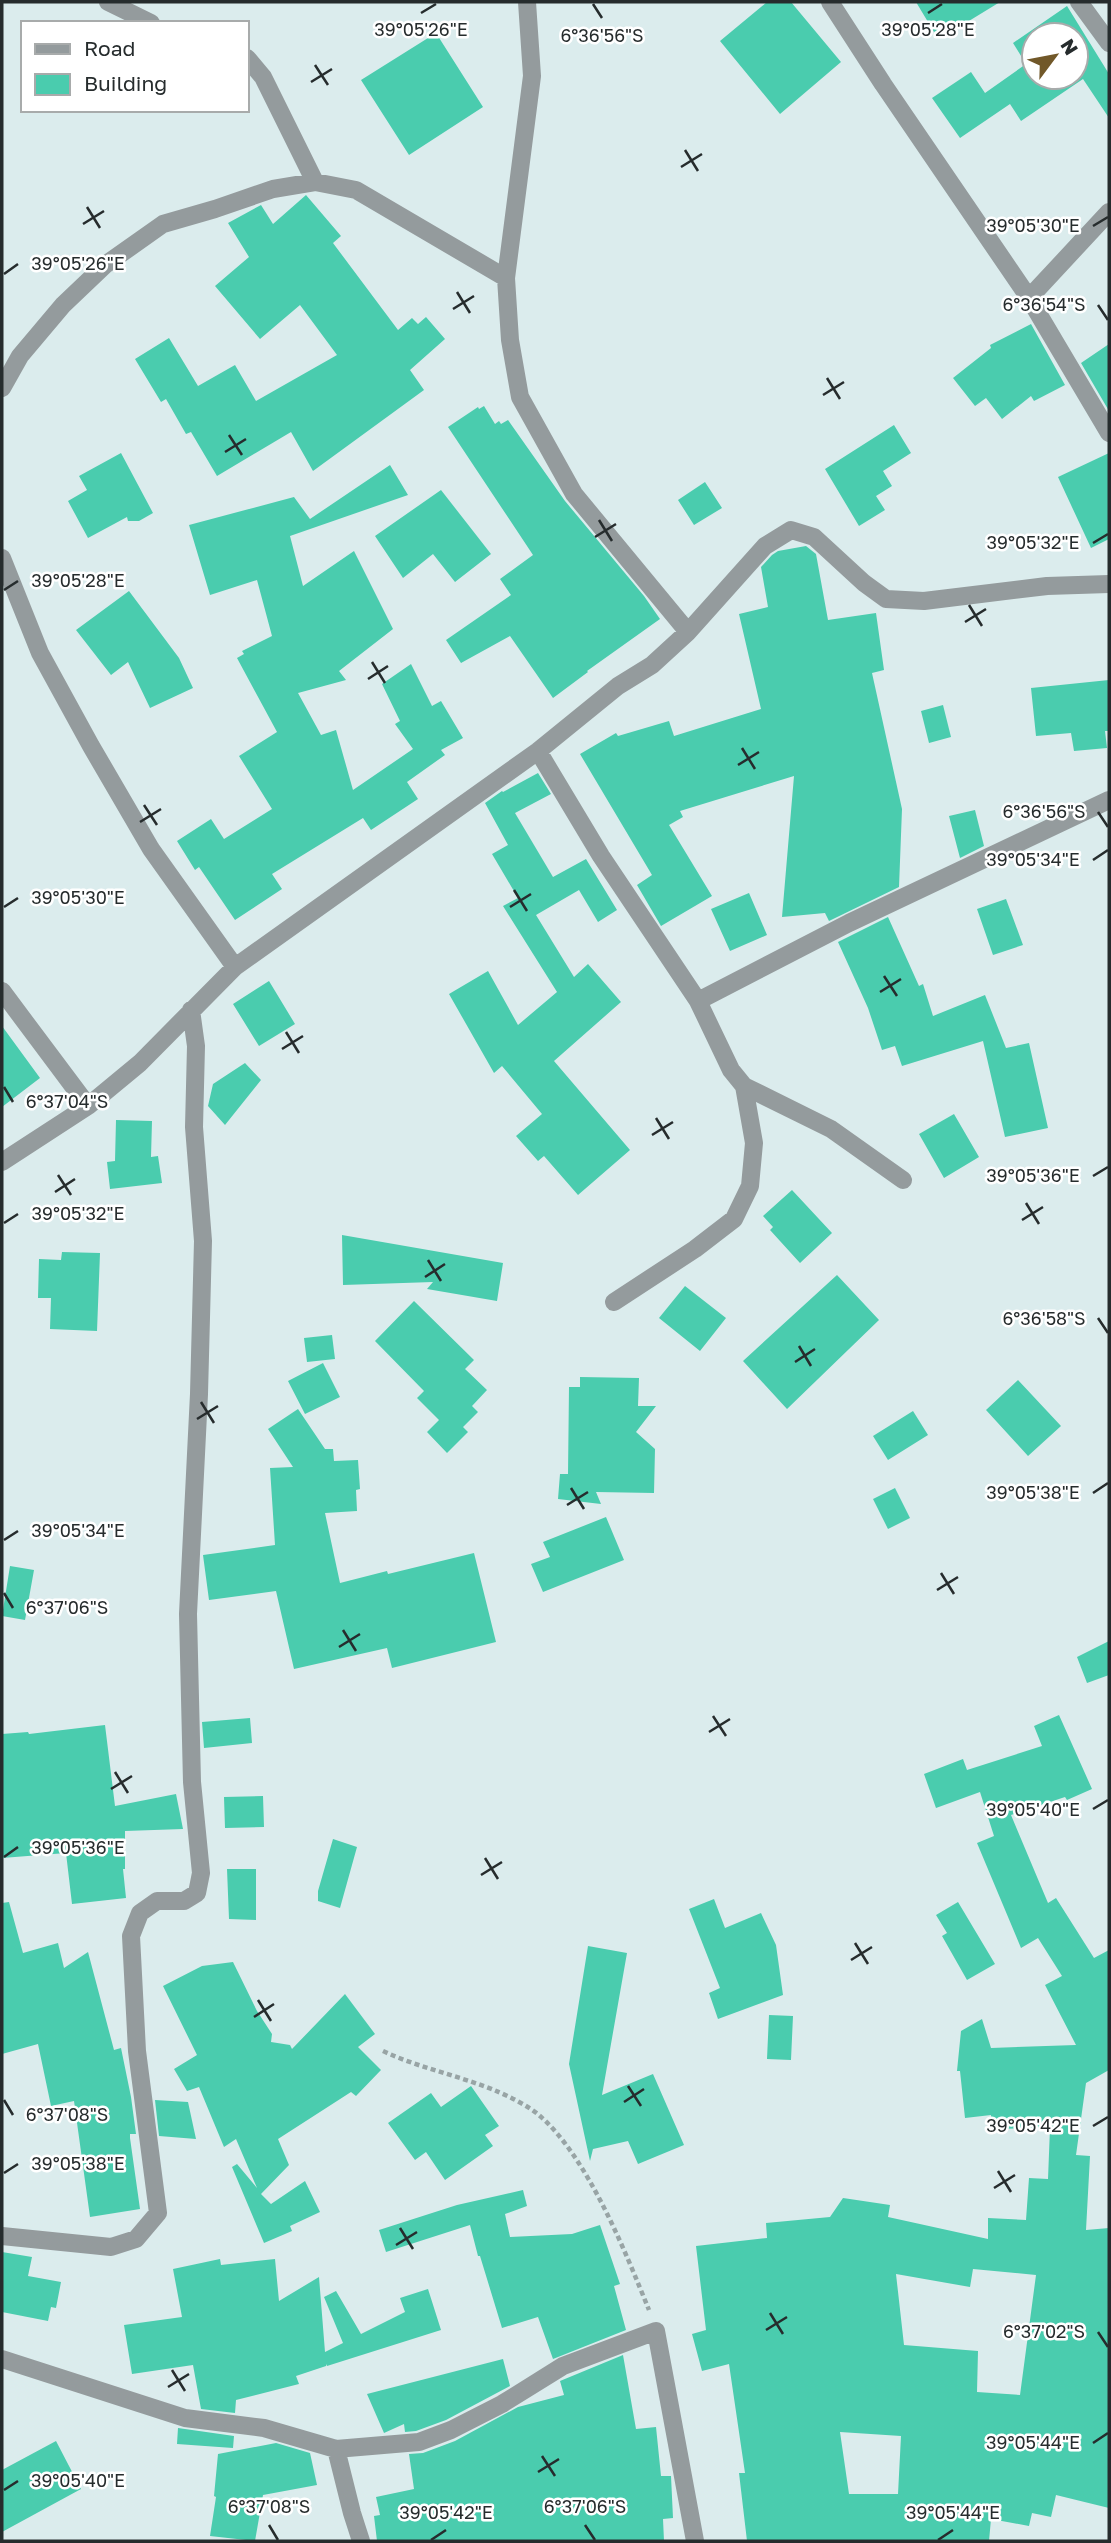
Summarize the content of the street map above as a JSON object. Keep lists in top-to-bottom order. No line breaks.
{"legend":["Road","Building"],"north":"top right","coordinates":["39°05'26\"E","39°05'28\"E","6°36'56\"S","39°05'30\"E","6°36'54\"S","39°05'32\"E","39°05'34\"E","6°37'04\"S","39°05'36\"E","6°36'58\"S","39°05'38\"E","6°37'06\"S","39°05'40\"E","6°37'08\"S","39°05'42\"E","6°37'02\"S","39°05'44\"E"]}
